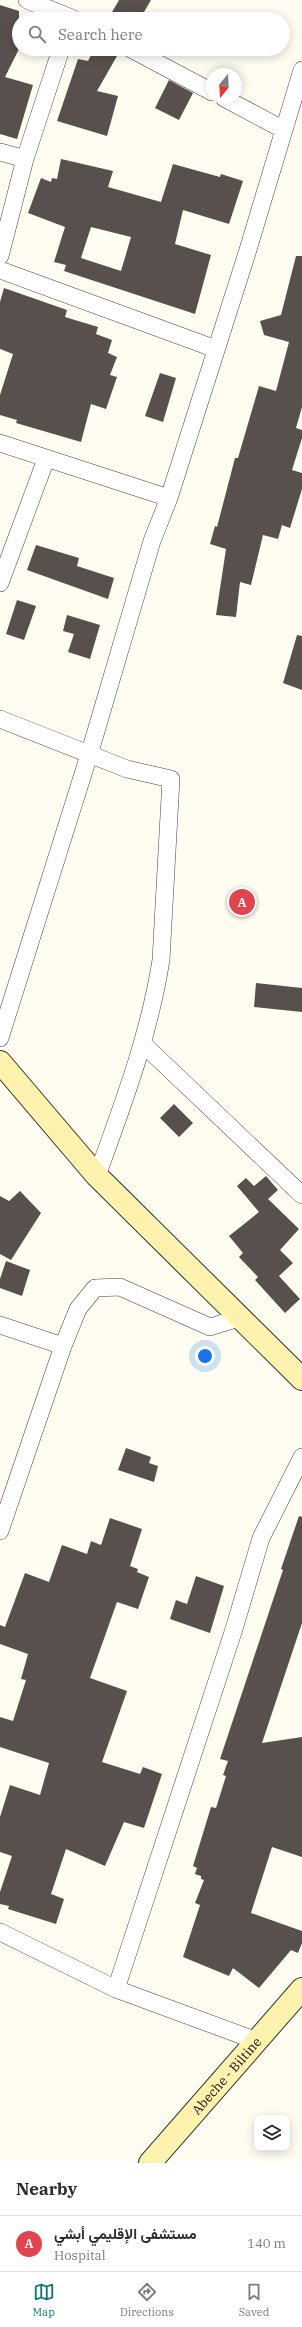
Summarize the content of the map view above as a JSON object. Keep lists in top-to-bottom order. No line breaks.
{"streets":{"street":["Abeche - Biltine"]},"north":"bottom","page":{"search":"Search here","pins":"A","heading":"Nearby","list":[{"mark":"A","name":"مستشفى الإقليمي أبشي","note":"Hospital","value":"140 m"}],"nav":["Map","Directions","Saved"]}}
